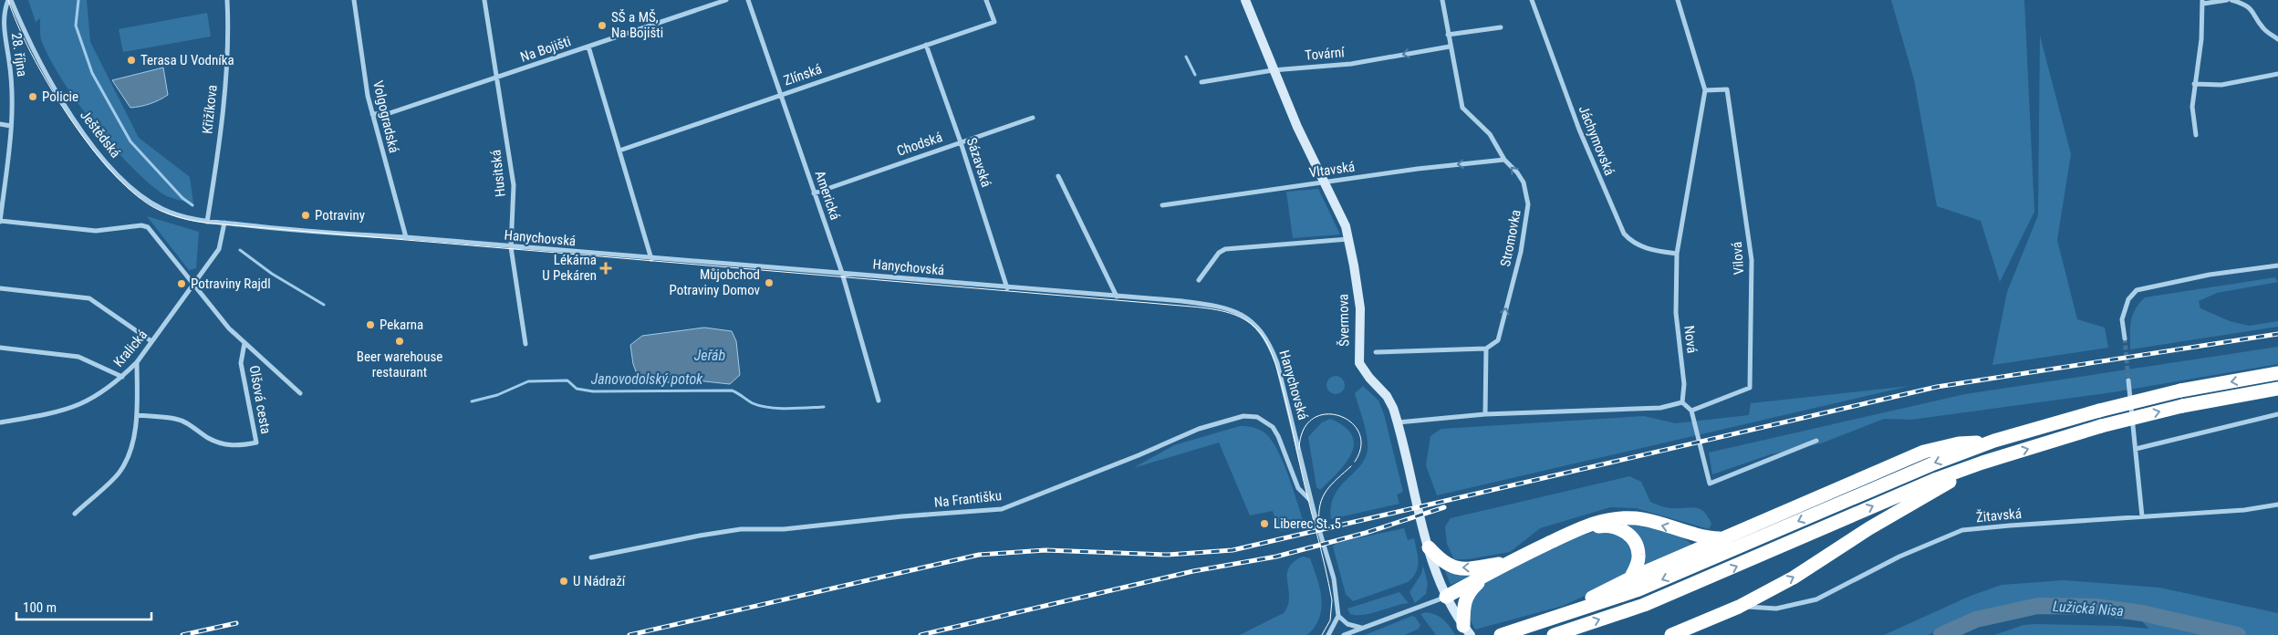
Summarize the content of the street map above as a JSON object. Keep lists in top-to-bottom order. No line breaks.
{"streets":{"street":["Na Bojišti","Tovární","28. října","Zlínská","Křižíkova","Volgogradská","Ještědská","Jáchymovská","Chodská","Sázavská","Vltavská","Husitská","Americká","Hanychovská","Stromovka","Vilová","Švermova","Nová","Kralická","Olšová cesta","Na Františku","Žitavská"]},"crossings":[["Na Bojišti","Volgogradská"],["Na Bojišti","Husitská"],["Tovární","Stromovka"],["Tovární","Švermova"],["28. října","Ještědská"],["Zlínská","Sázavská"],["Zlínská","Americká"],["Křižíkova","Ještědská"],["Volgogradská","Hanychovská"],["Ještědská","Hanychovská"],["Ještědská","Kralická"],["Jáchymovská","Nová"],["Chodská","Sázavská"],["Chodská","Americká"],["Sázavská","Hanychovská"],["Vltavská","Stromovka"],["Vltavská","Švermova"],["Husitská","Hanychovská"],["Americká","Hanychovská"],["Hanychovská","Kralická"],["Hanychovská","Na Františku"],["Vilová","Nová"]],"one_way":["Tovární","Vltavská","Stromovka"],"water":["Jeřáb","Janovodolský potok","Lužická Nisa"],"places":{"other":["SŠ a MŠ, Na Bojišti","Terasa U Vodníka","Policie","Potraviny","Můjobchod Potraviny Domov","Potraviny Rajdl","Pekarna","Beer warehouse restaurant","Liberec St. 5","U Nádraží"],"health":["Lékárna U Pekáren"]},"scale_bar":"100 m"}
